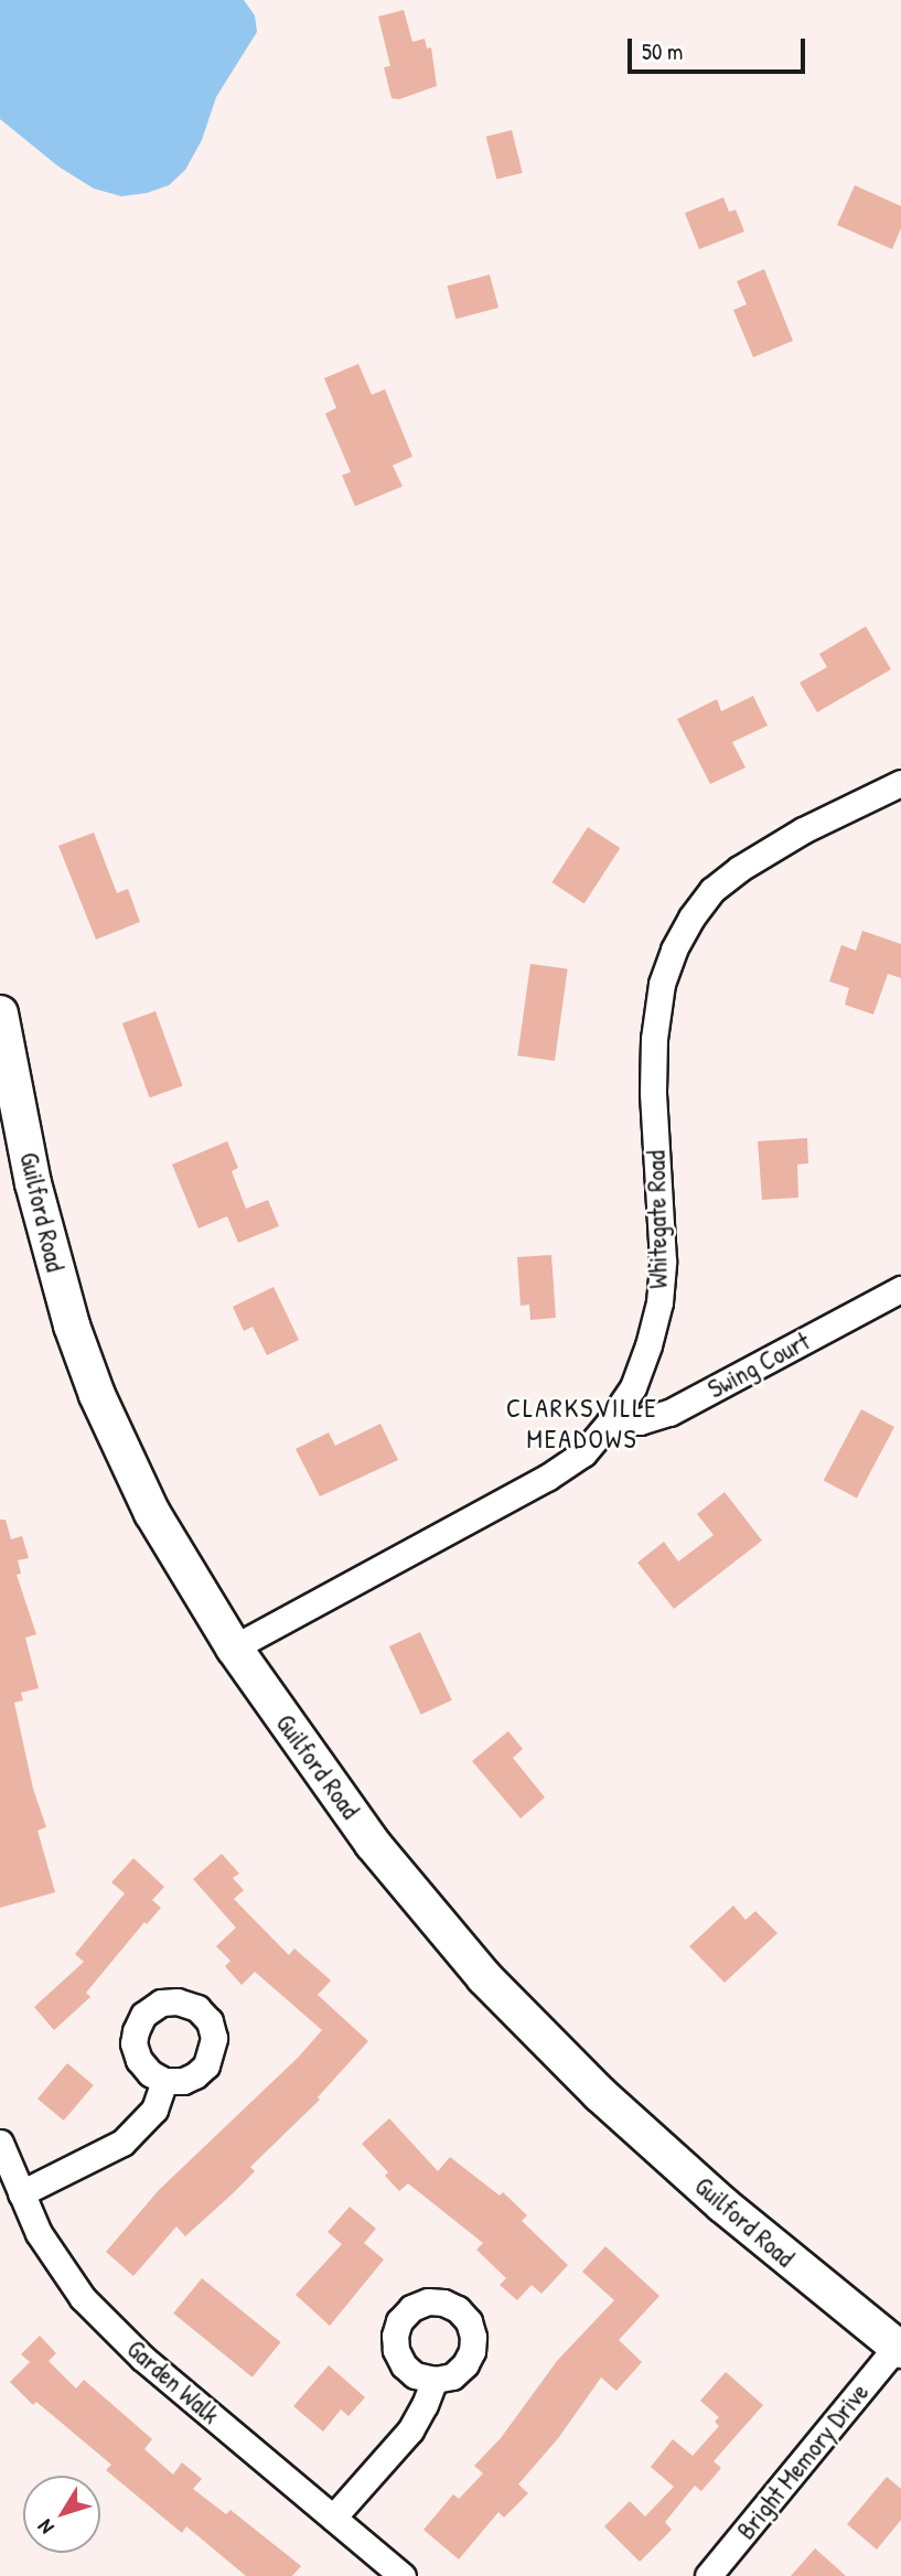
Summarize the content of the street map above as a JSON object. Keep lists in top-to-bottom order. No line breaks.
{"streets":{"main road":["Guilford Road"],"street":["Whitegate Road","Swing Court","Garden Walk","Bright Memory Drive"]},"crossings":[["Guilford Road","Whitegate Road"],["Guilford Road","Bright Memory Drive"],["Whitegate Road","Swing Court"]],"districts":["CLARKSVILLE MEADOWS"],"scale_bar":"50 m","north":"bottom left"}
